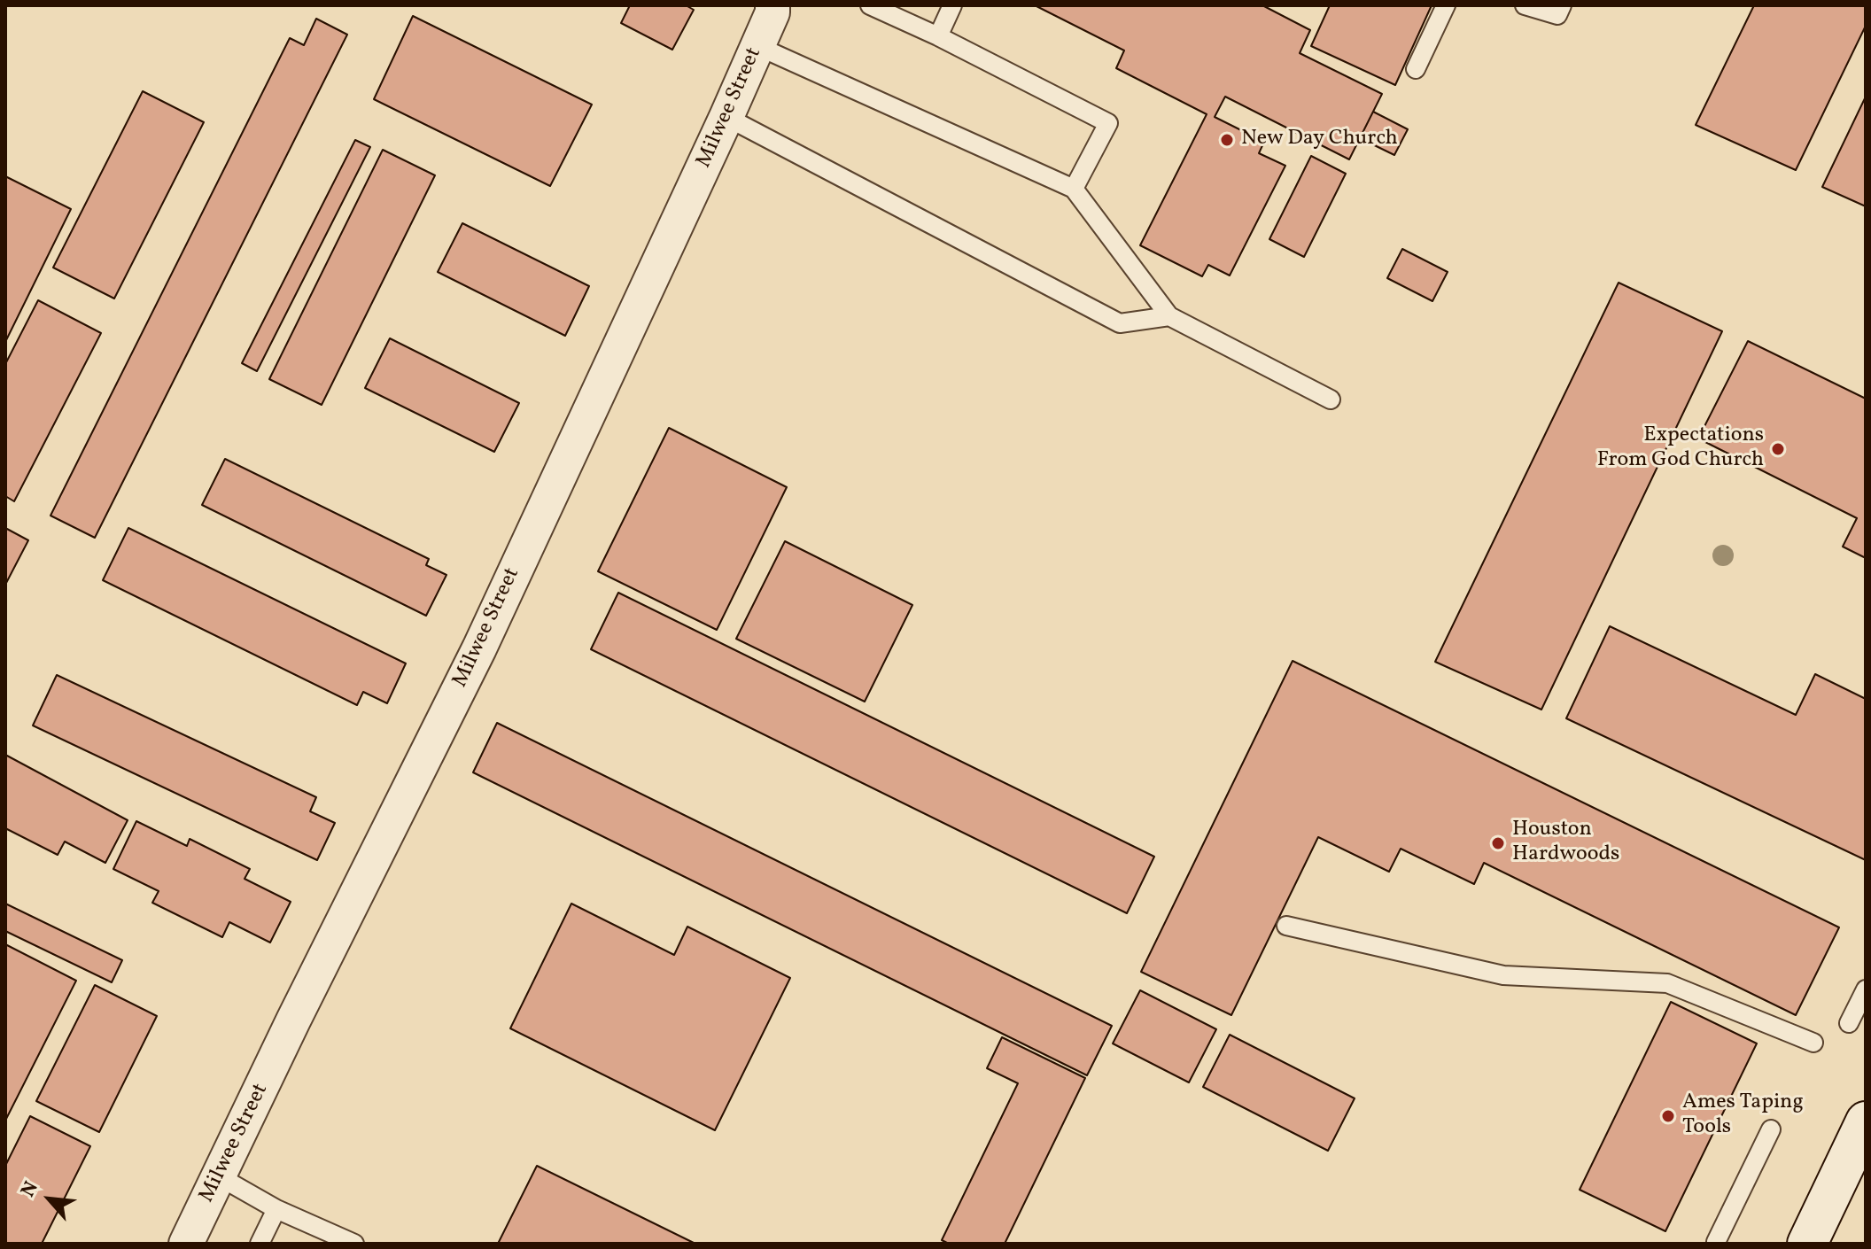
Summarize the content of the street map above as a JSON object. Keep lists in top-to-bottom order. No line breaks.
{"streets":{"street":["Milwee Street"]},"places":["New Day Church","Expectations From God Church","Houston Hardwoods","Ames Taping Tools"],"north":"top left"}
